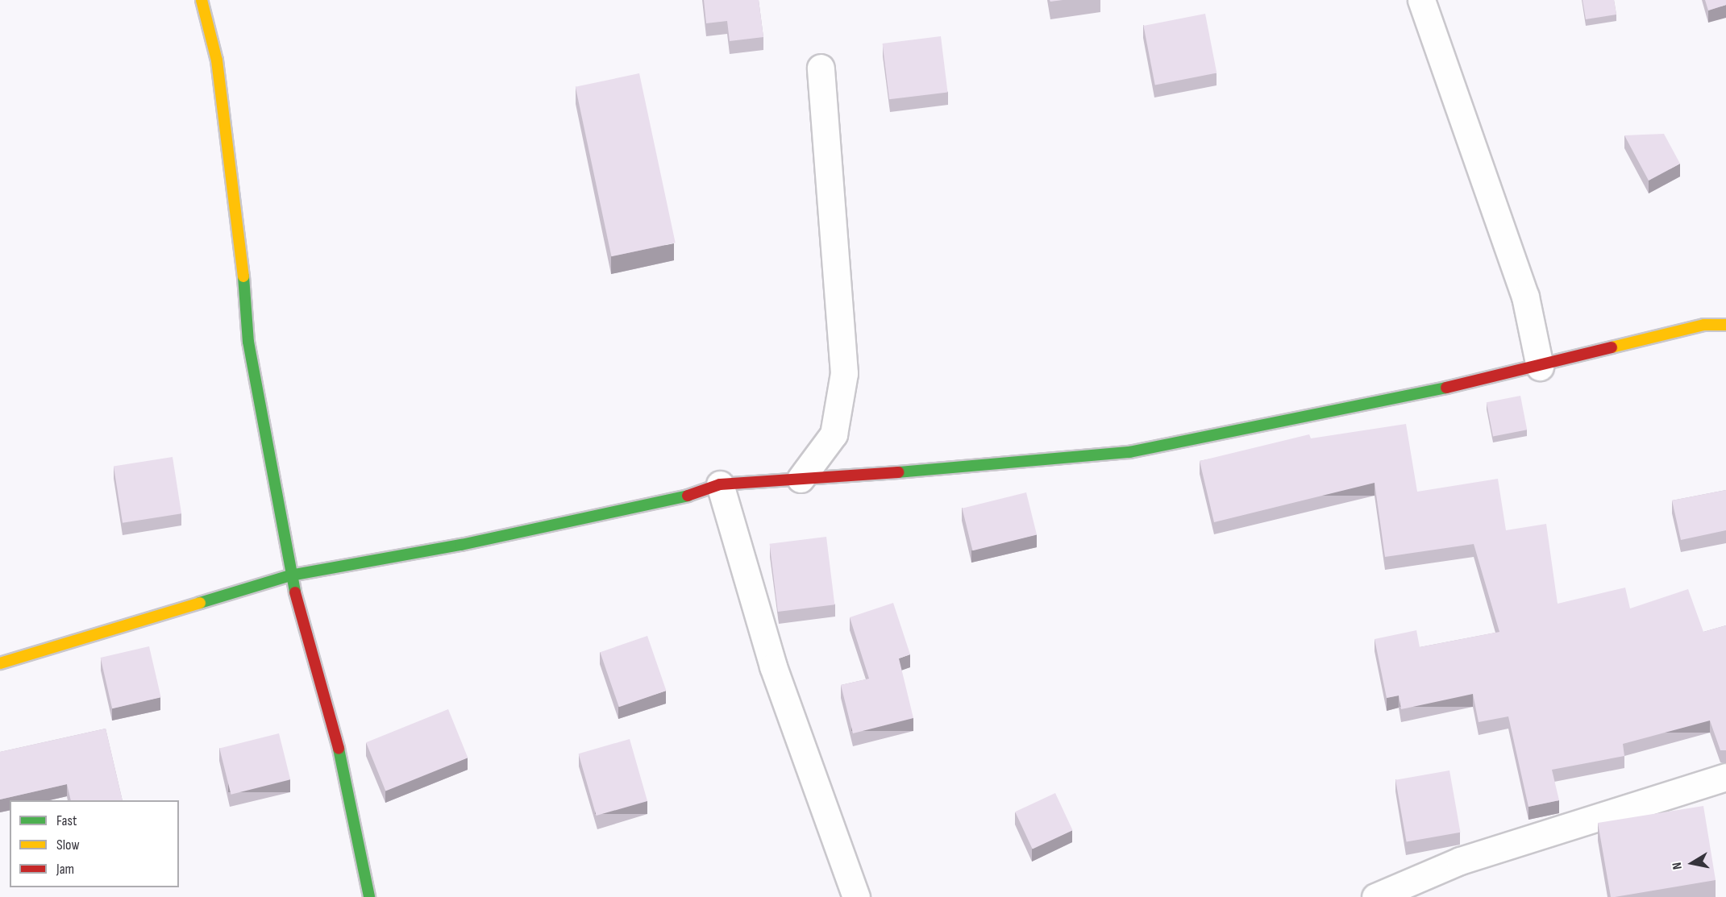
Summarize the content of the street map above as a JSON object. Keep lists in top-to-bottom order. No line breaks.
{"legend":["Fast","Slow","Jam"],"north":"left"}
